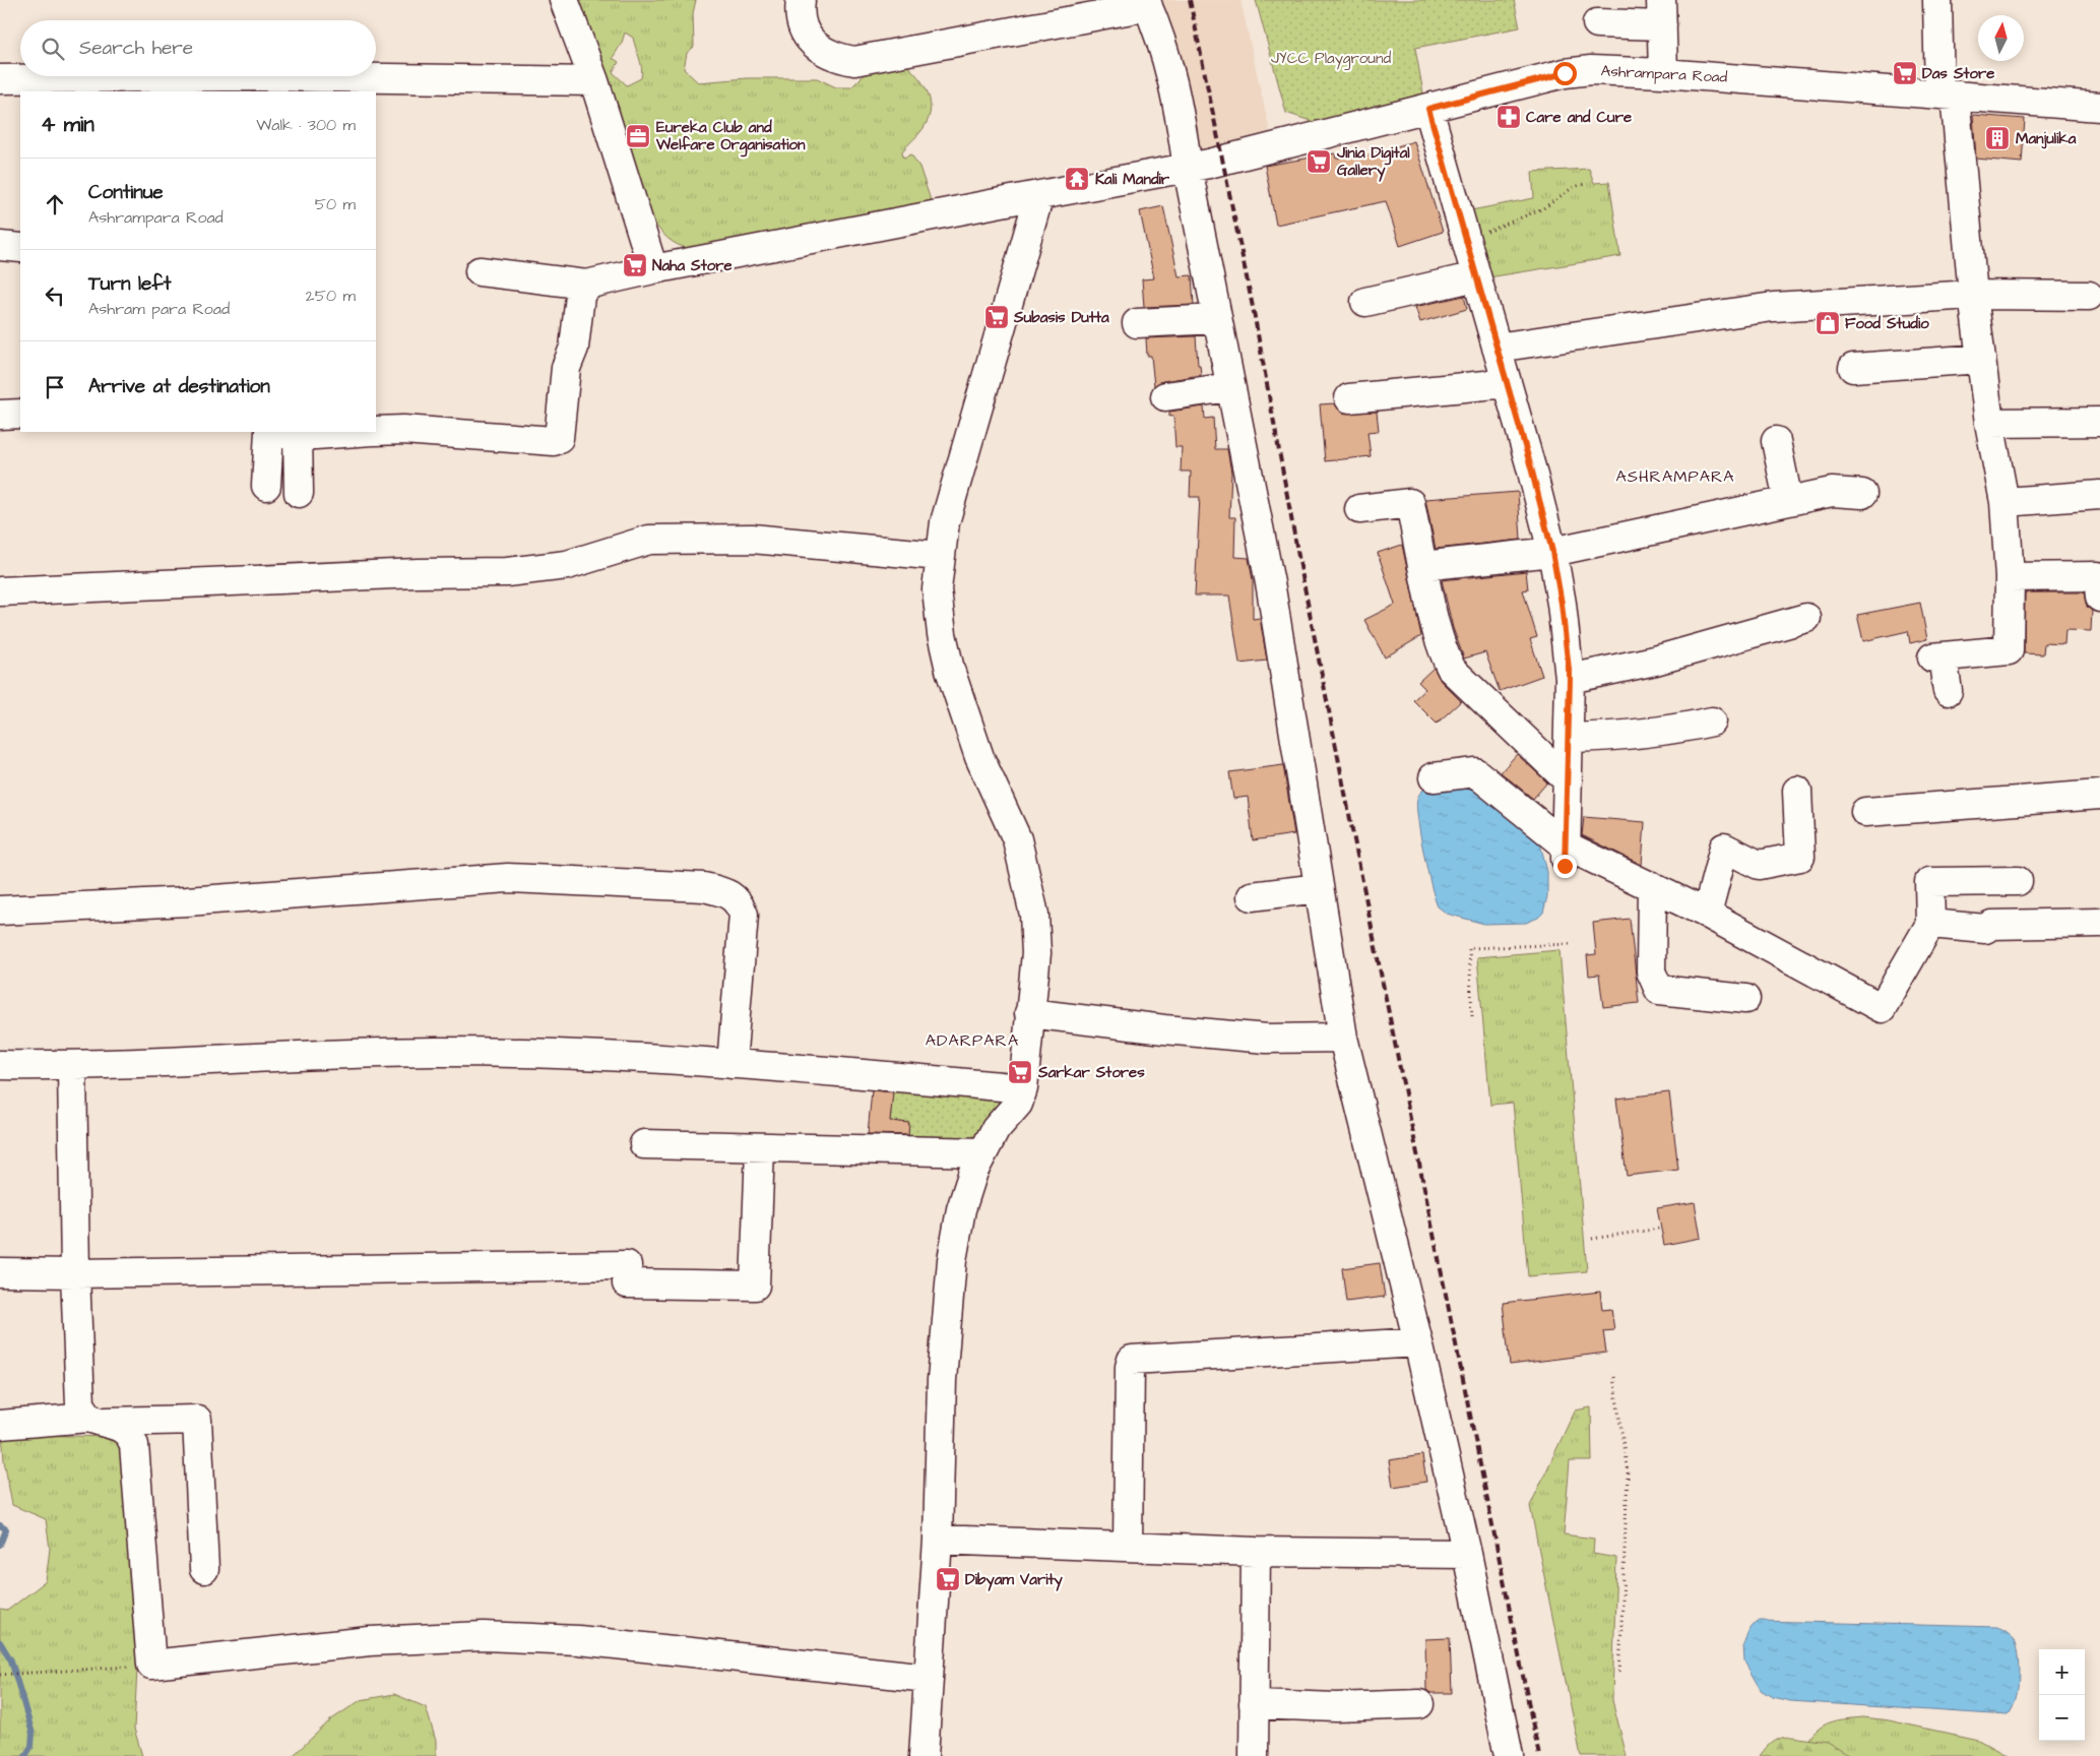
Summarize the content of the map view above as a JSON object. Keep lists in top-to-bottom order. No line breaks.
{"streets":{"street":["Ashrampara Road"]},"districts":["ASHRAMPARA","ADARPARA"],"parks":["JYCC Playground"],"places":{"supermarket":["Das Store","Jinia Digital Gallery","Naha Store","Subasis Dutta","Sarkar Stores","Dibyam Varity"],"pharmacy":["Care and Cure"],"office":["Eureka Club and Welfare Organisation"],"building":["Manjulika"],"temple":["Kali Mandir"],"shop":["Food Studio"]},"north":"top","page":{"search":"Search here","heading":["4 min","Walk · 300 m"],"list":[["Continue","Ashrampara Road","50 m"],["Turn left","Ashram para Road","250 m"],"Arrive at destination"],"map_buttons":["+","−"]}}
